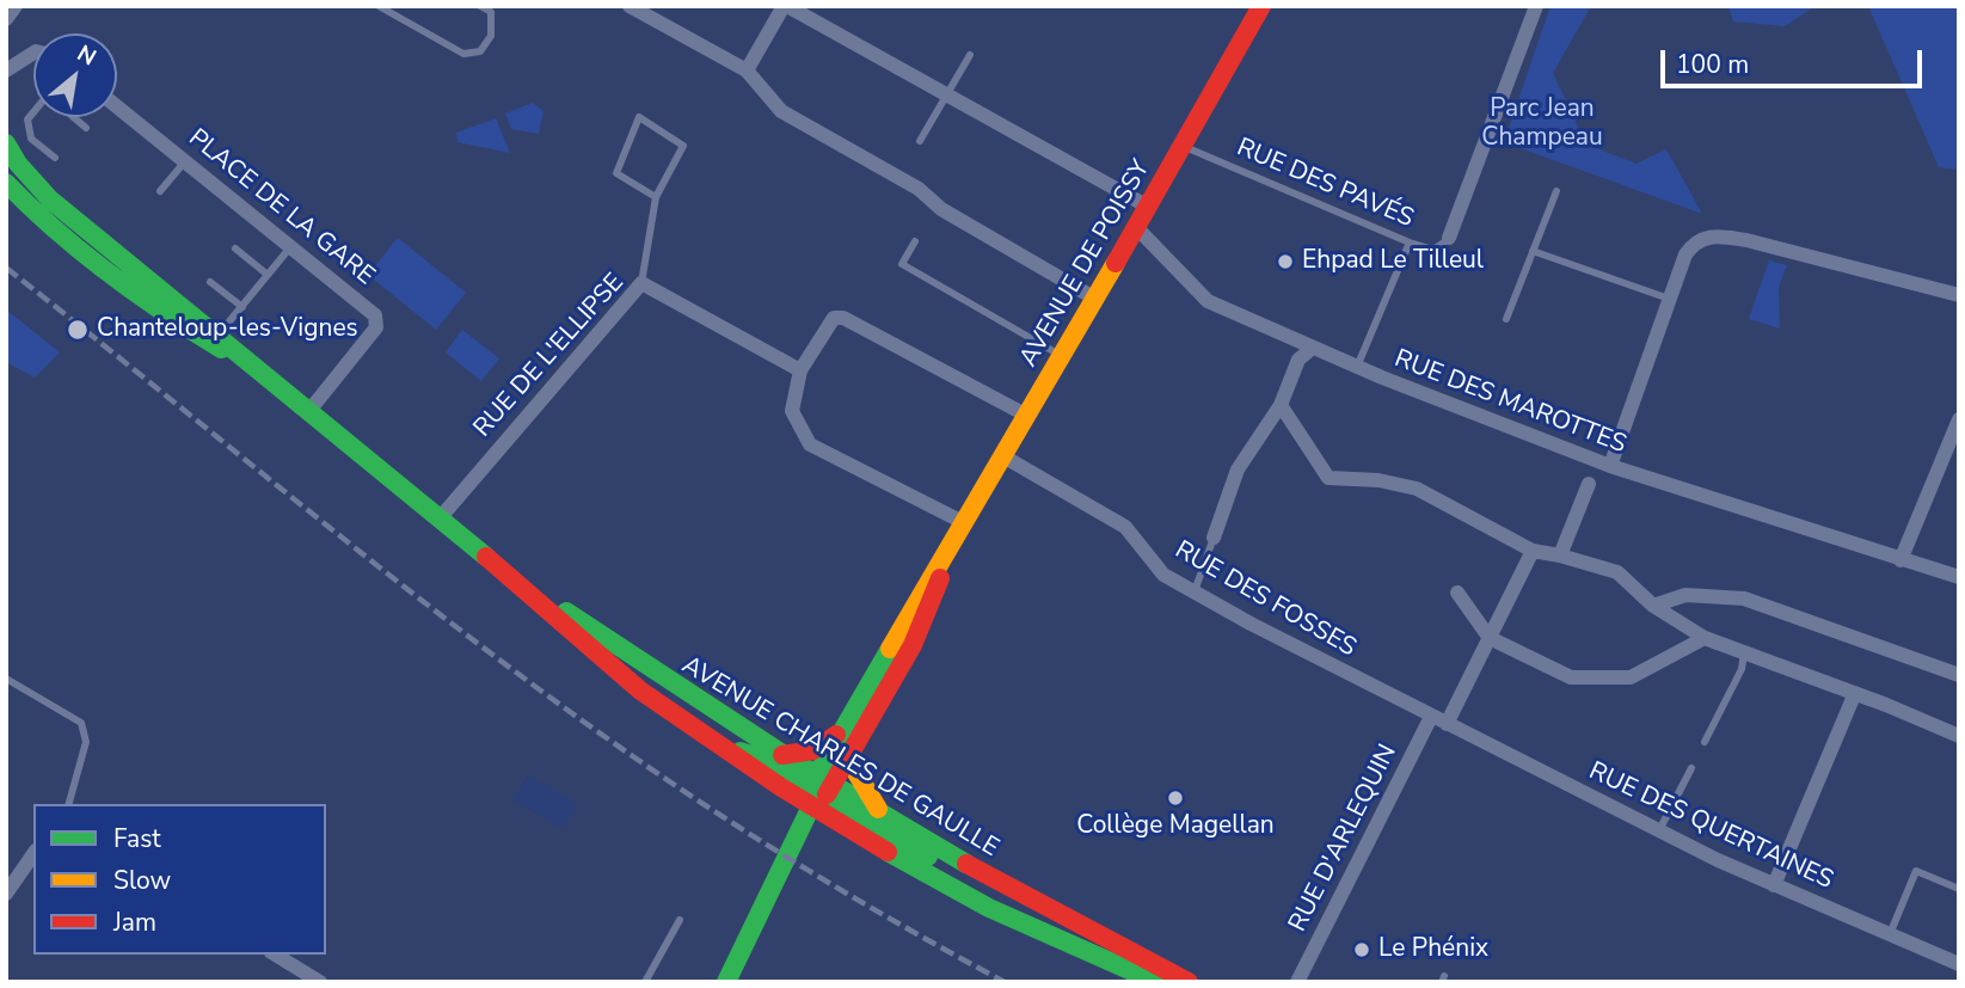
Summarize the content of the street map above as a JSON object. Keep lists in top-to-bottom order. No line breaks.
{"streets":{"main road":["AVENUE DE POISSY","AVENUE CHARLES DE GAULLE"],"street":["PLACE DE LA GARE","RUE DE L'ELLIPSE","RUE DES MAROTTES","RUE DES FOSSES","RUE DES QUERTAINES","RUE D'ARLEQUIN"],"lane":["RUE DES PAVÉS"]},"crossings":[["RUE DES PAVÉS","AVENUE DE POISSY"],["PLACE DE LA GARE","AVENUE CHARLES DE GAULLE"],["AVENUE DE POISSY","RUE DES MAROTTES"],["AVENUE DE POISSY","RUE DES FOSSES"],["AVENUE DE POISSY","AVENUE CHARLES DE GAULLE"],["RUE DE L'ELLIPSE","AVENUE CHARLES DE GAULLE"],["RUE DES FOSSES","RUE DES QUERTAINES"],["RUE DES FOSSES","RUE D'ARLEQUIN"],["RUE DES QUERTAINES","RUE D'ARLEQUIN"]],"parks":["Parc Jean Champeau"],"places":["Ehpad Le Tilleul","Chanteloup-les-Vignes","Collège Magellan","Le Phénix"],"legend":["Fast","Slow","Jam"],"scale_bar":"100 m","north":"top right"}
